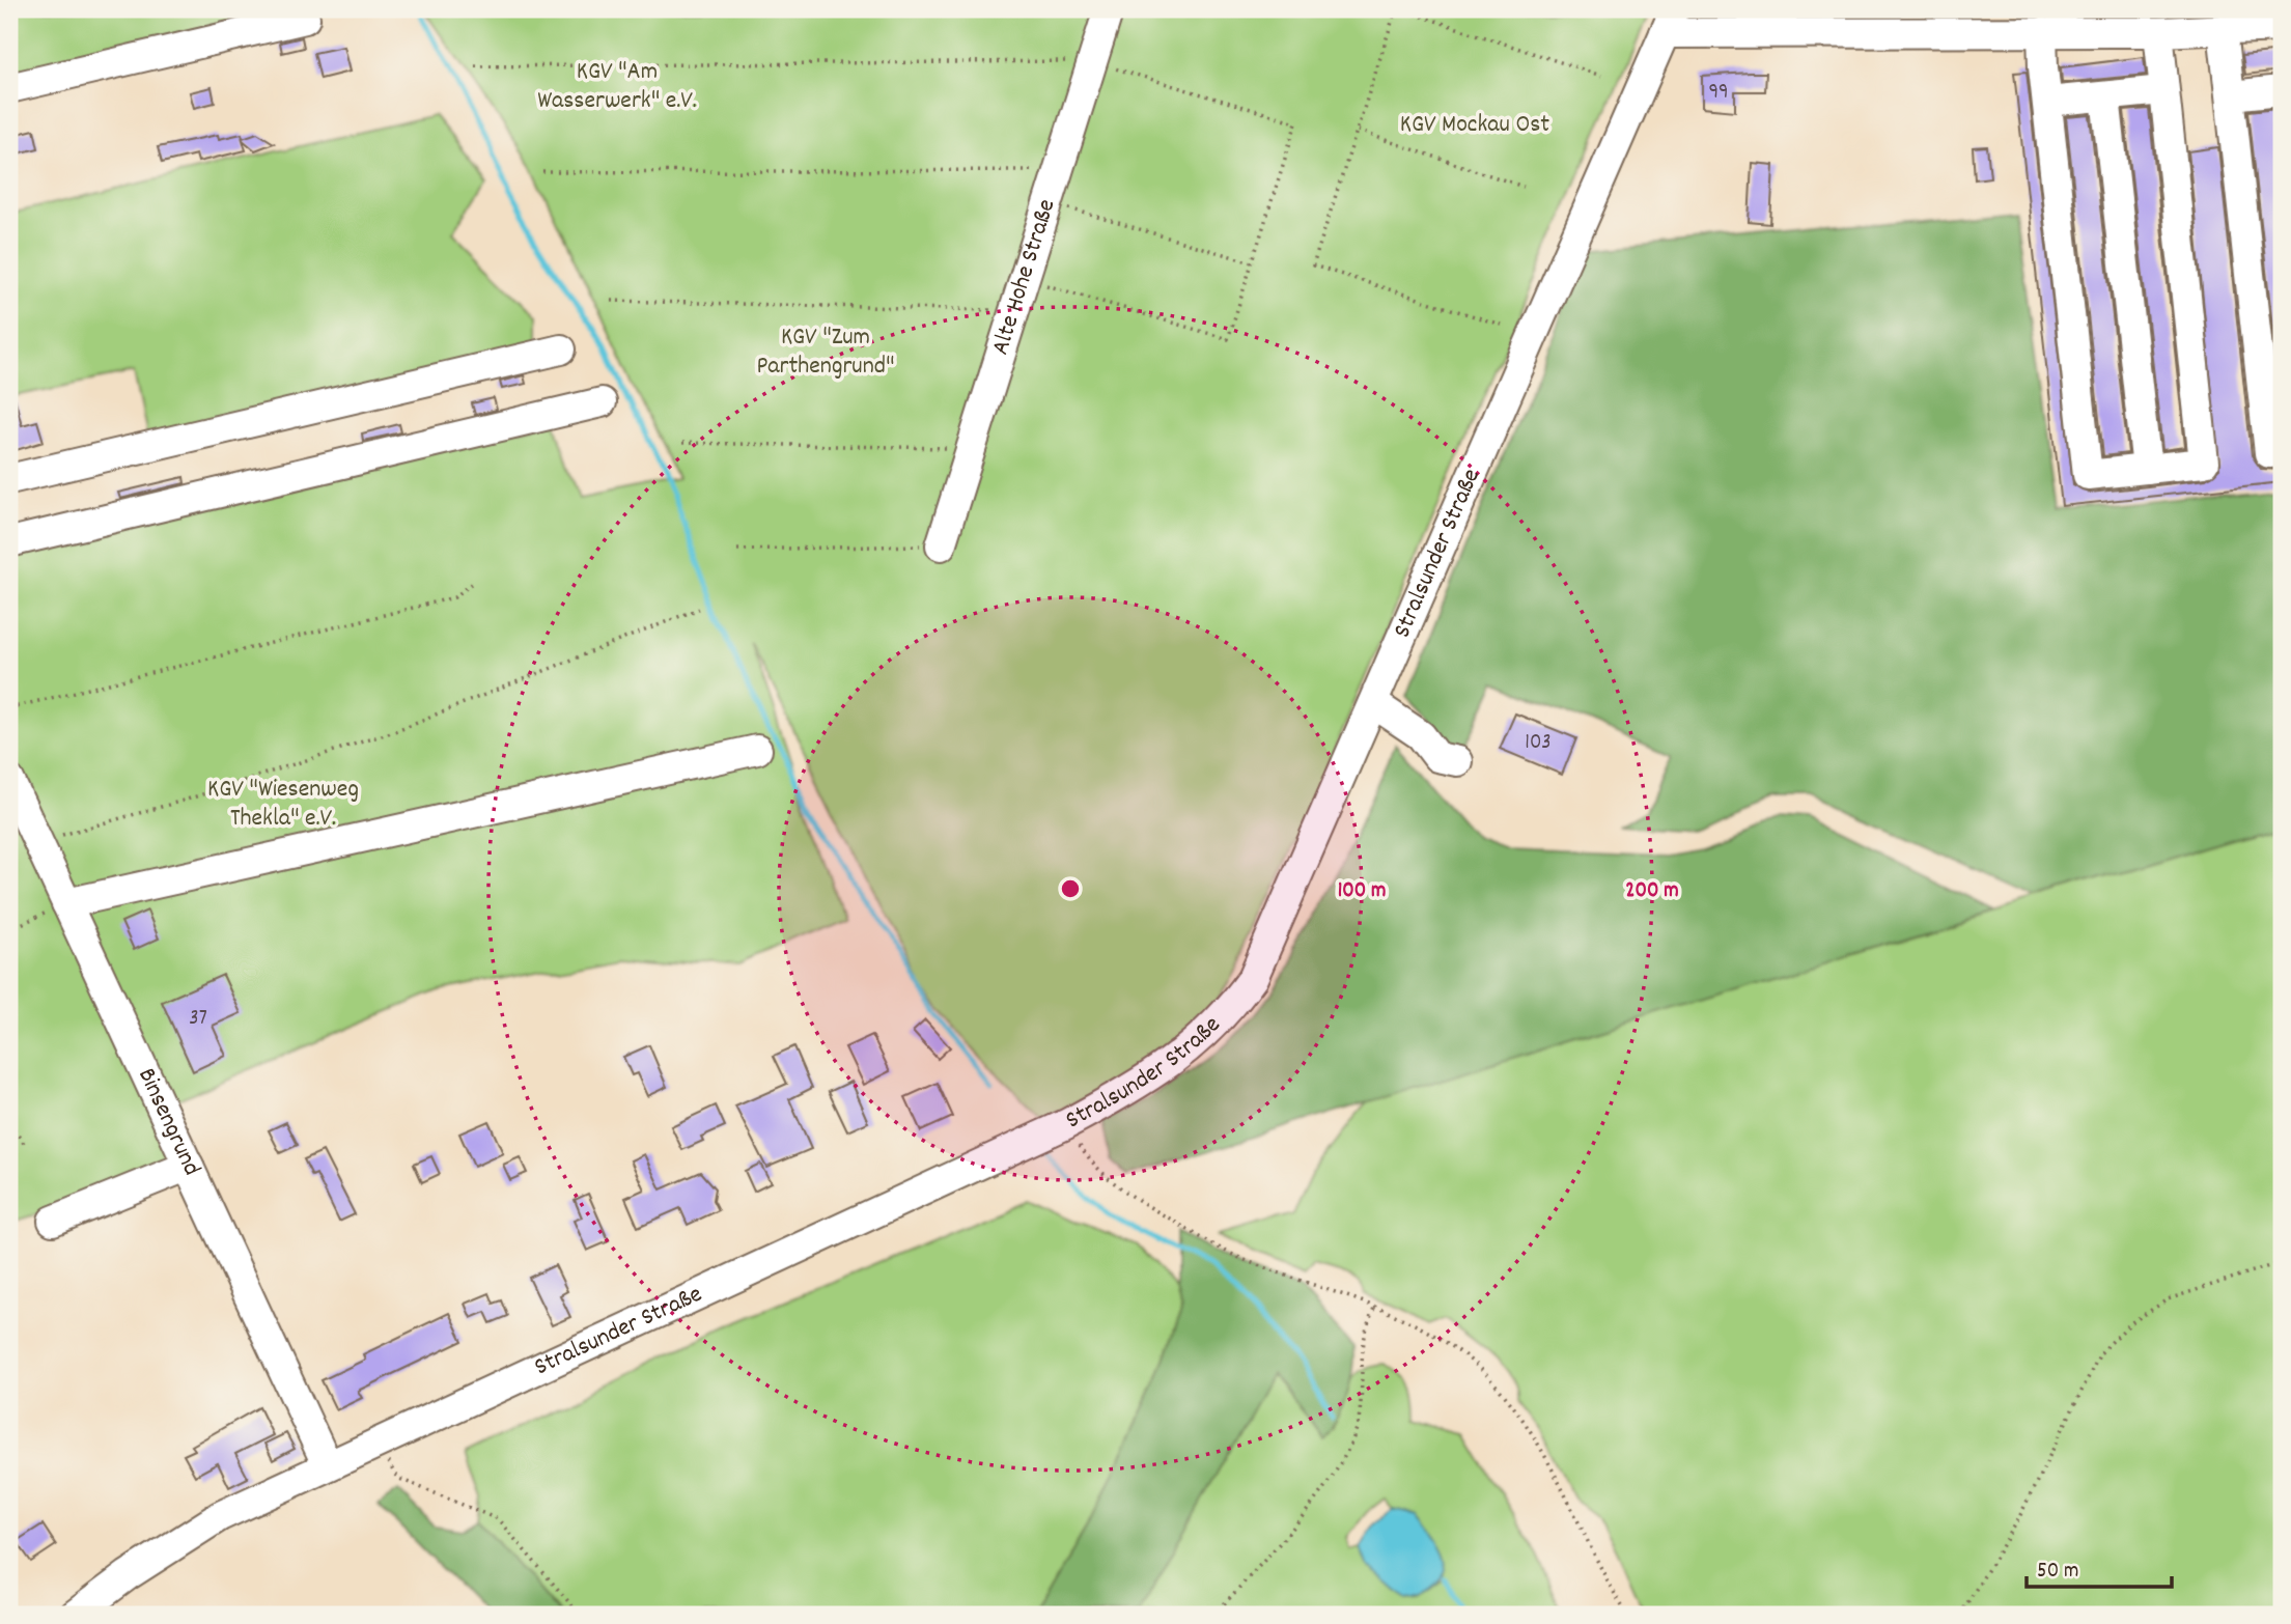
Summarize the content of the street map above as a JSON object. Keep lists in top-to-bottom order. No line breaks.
{"streets":{"street":["Alte Hohe Straße","Stralsunder Straße","Binsengrund"]},"crossings":[["Stralsunder Straße","Binsengrund"]],"parks":["KGV \"Am Wasserwerk\" e.V.","KGV Mockau Ost","KGV \"Zum Parthengrund\"","KGV \"Wiesenweg Thekla\" e.V."],"house_numbers":["99","103","37"],"scale_bar":"50 m","rings":["100 m","200 m"]}
